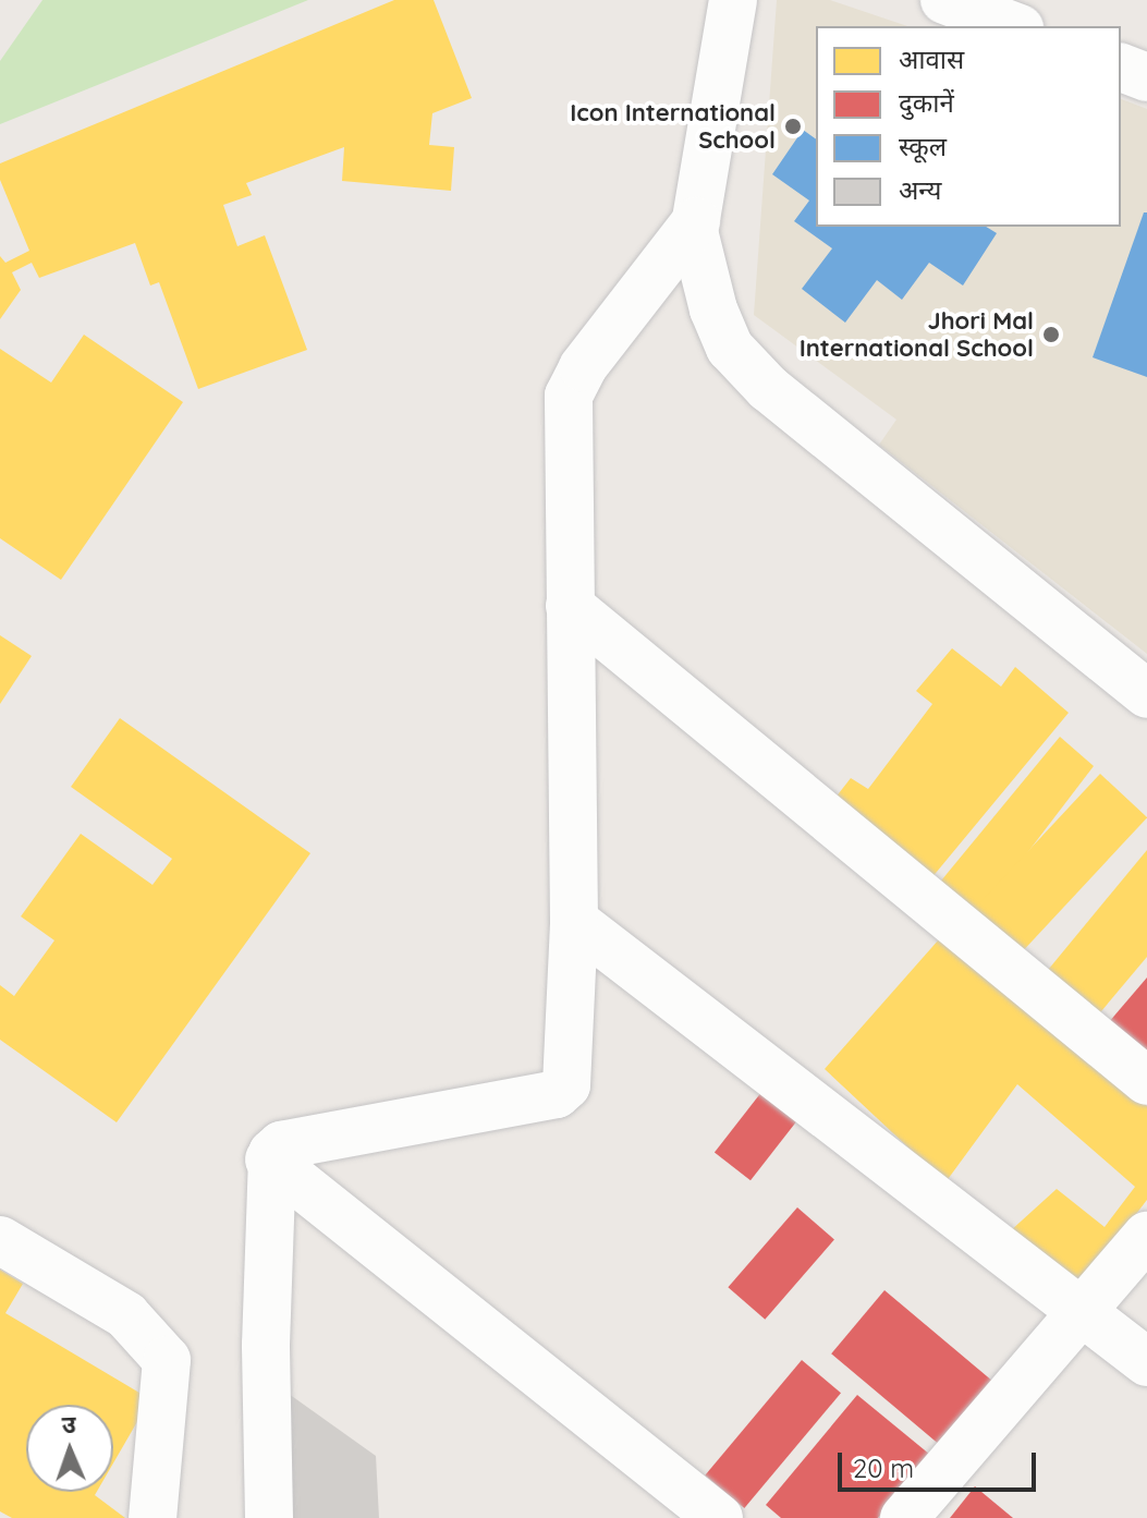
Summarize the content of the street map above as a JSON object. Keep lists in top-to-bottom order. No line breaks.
{"places":["Icon International School","Jhori Mal International School"],"legend":["आवास","दुकानें","स्कूल","अन्य"],"scale_bar":"20 m","north":"top"}
